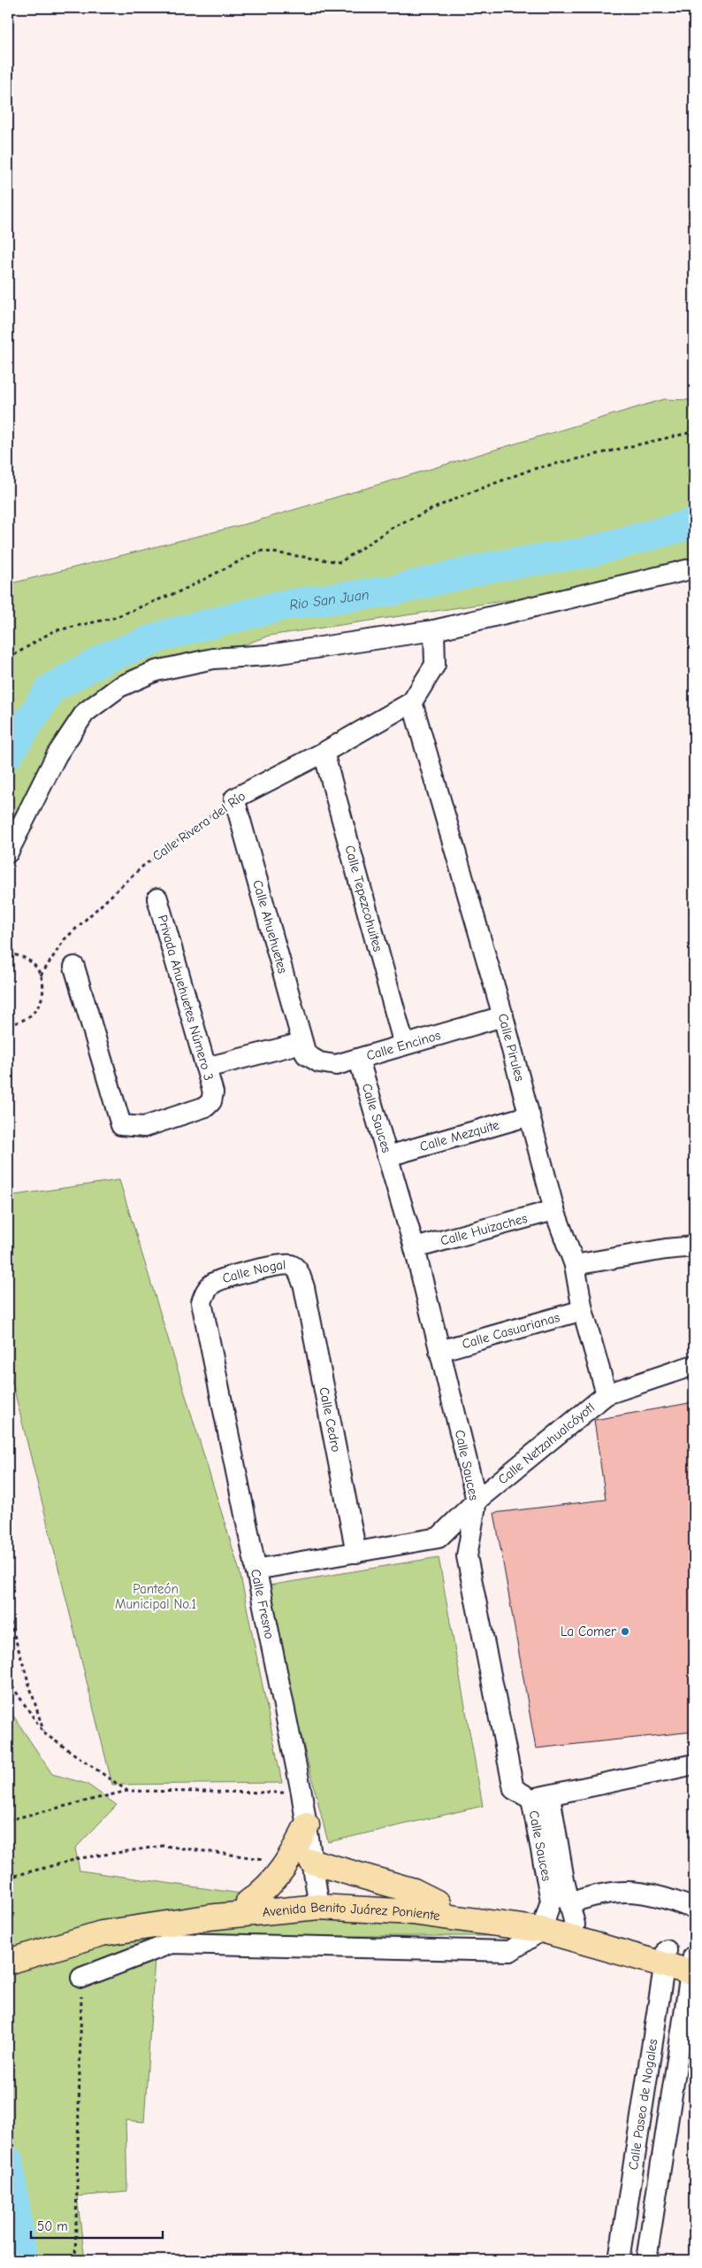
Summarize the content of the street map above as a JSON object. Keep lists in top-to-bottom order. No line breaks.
{"streets":{"main road":["Avenida Benito Juárez Poniente"],"street":["Calle Rivera del Río","Calle Tepezcohuites","Calle Ahuehuetes","Privada Ahuehuetes Número 3","Calle Encinos","Calle Pirules","Calle Sauces","Calle Mezquite","Calle Huizaches","Calle Nogal","Calle Casuarianas","Calle Cedro","Calle Netzahualcóyotl","Calle Fresno","Calle Paseo de Nogales"]},"crossings":[["Calle Rivera del Río","Calle Tepezcohuites"],["Calle Rivera del Río","Calle Ahuehuetes"],["Calle Rivera del Río","Calle Pirules"],["Calle Tepezcohuites","Calle Encinos"],["Calle Ahuehuetes","Calle Encinos"],["Calle Encinos","Calle Pirules"],["Calle Encinos","Calle Sauces"],["Calle Pirules","Calle Mezquite"],["Calle Pirules","Calle Huizaches"],["Calle Pirules","Calle Casuarianas"],["Calle Pirules","Calle Netzahualcóyotl"],["Calle Sauces","Calle Mezquite"],["Calle Sauces","Calle Huizaches"],["Calle Sauces","Calle Casuarianas"],["Calle Sauces","Calle Netzahualcóyotl"],["Calle Sauces","Avenida Benito Juárez Poniente"],["Calle Nogal","Calle Cedro"],["Calle Nogal","Calle Fresno"],["Calle Cedro","Calle Netzahualcóyotl"],["Calle Netzahualcóyotl","Calle Fresno"],["Calle Fresno","Avenida Benito Juárez Poniente"],["Avenida Benito Juárez Poniente","Calle Paseo de Nogales"]],"water":["Rio San Juan"],"parks":["Panteón Municipal No.1"],"places":["La Comer"],"scale_bar":"50 m"}
